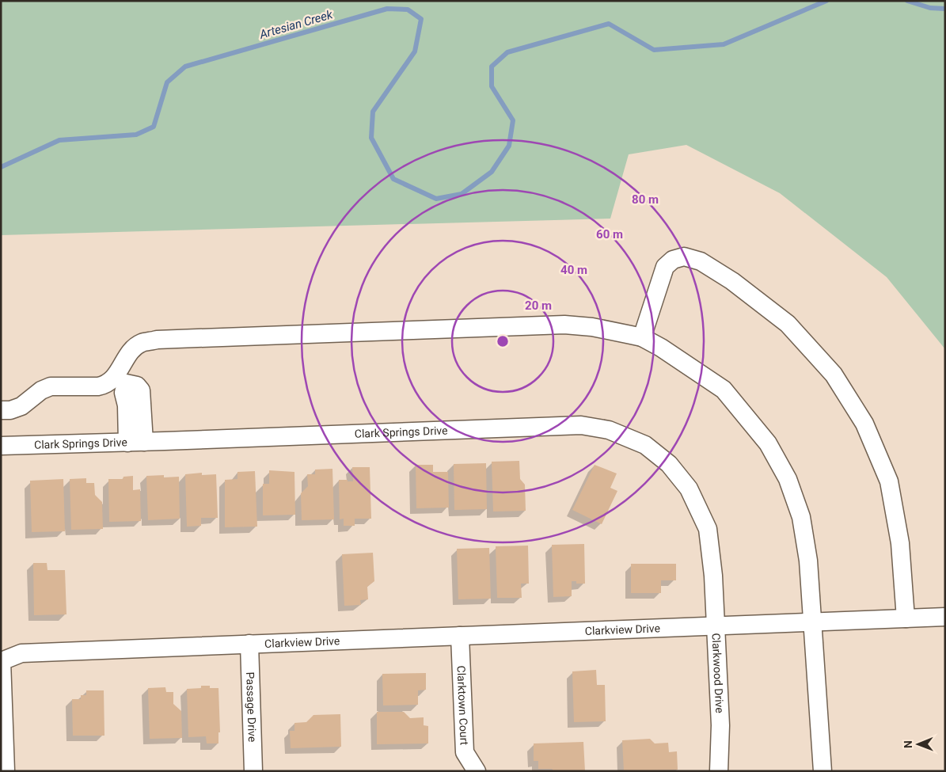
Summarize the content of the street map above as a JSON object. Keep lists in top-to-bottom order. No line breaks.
{"streets":{"street":["Clark Springs Drive","Clarkview Drive","Clarkwood Drive","Clarktown Court","Passage Drive"]},"crossings":[["Clark Springs Drive","Clarkwood Drive"],["Clarkview Drive","Clarkwood Drive"],["Clarkview Drive","Clarktown Court"],["Clarkview Drive","Passage Drive"]],"water":["Artesian Creek"],"north":"left","rings":["80 m","60 m","40 m","20 m"]}
